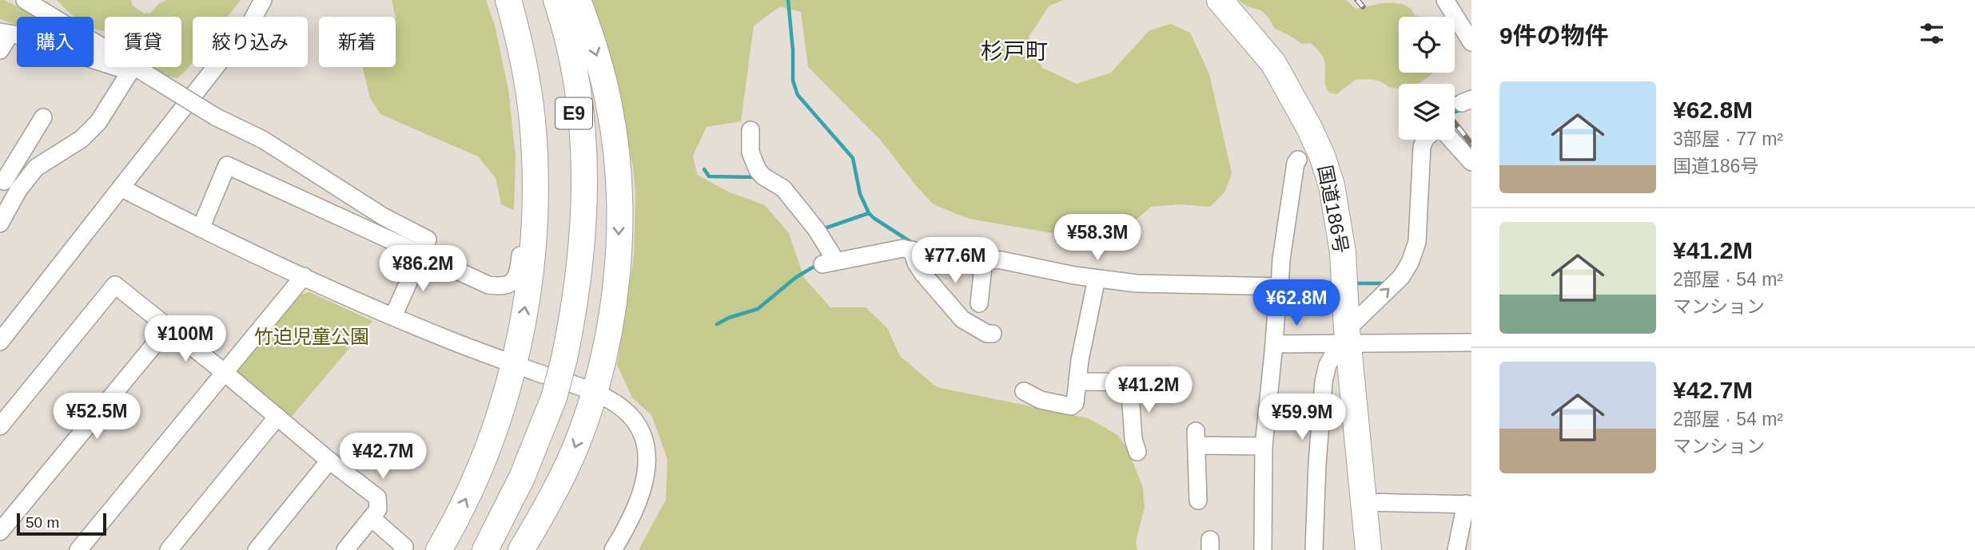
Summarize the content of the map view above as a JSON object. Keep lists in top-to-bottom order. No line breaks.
{"streets":{"highway":["E9","国道186号"]},"districts":["杉戸町"],"parks":["竹迫児童公園"],"scale_bar":"50 m","page":{"heading":"9件の物件","chip":["購入","賃貸","絞り込み","新着"],"list":[{"name":"¥62.8M","note":"3部屋 · 77 m² · 国道186号"},{"name":"¥41.2M","note":"2部屋 · 54 m² · マンション"},{"name":"¥42.7M","note":"2部屋 · 54 m² · マンション"}],"price":["¥58.3M","¥77.6M","¥86.2M","¥62.8M","¥100M","¥41.2M","¥52.5M","¥59.9M","¥42.7M"],"scale":"50 m"}}
